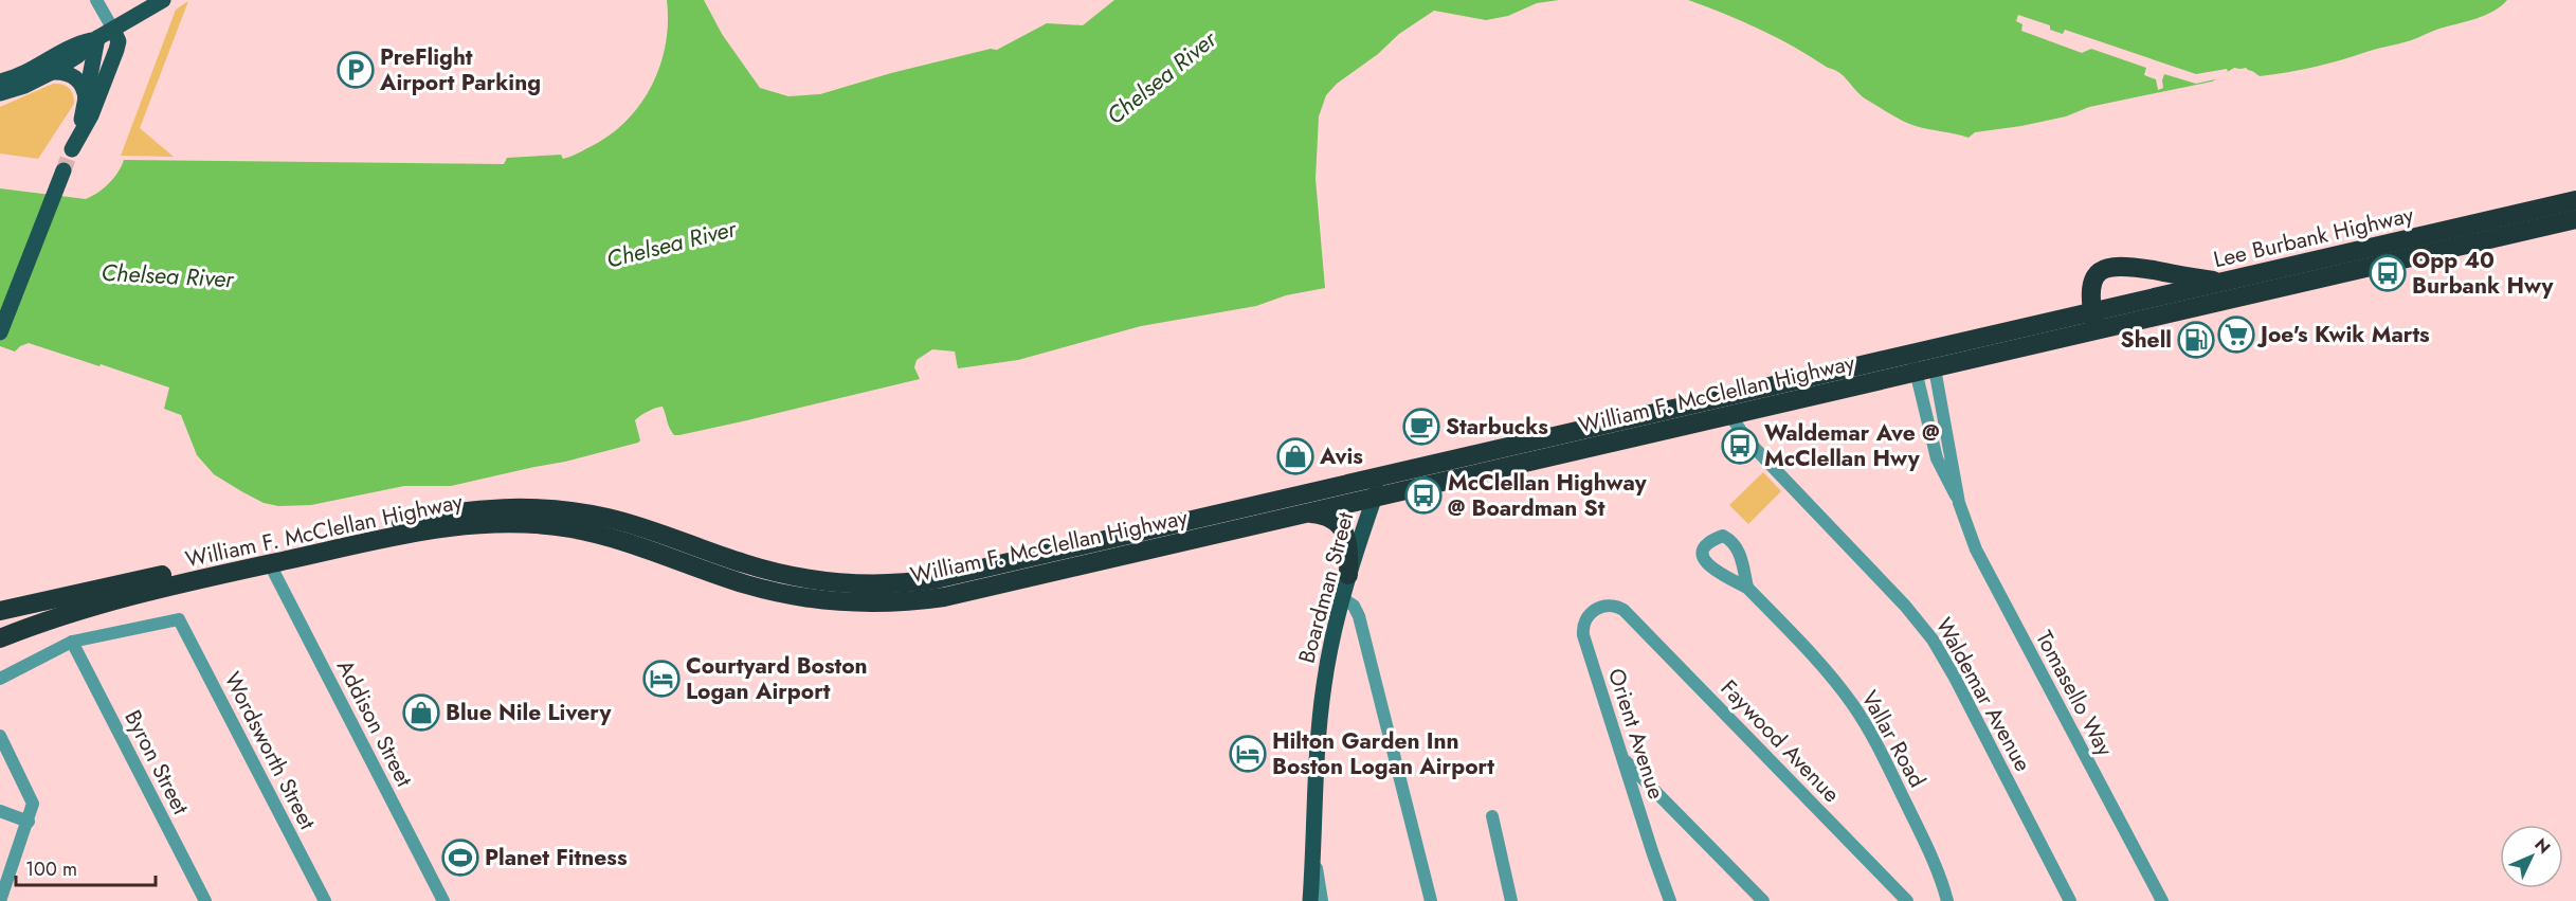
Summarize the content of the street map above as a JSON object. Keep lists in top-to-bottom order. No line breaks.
{"streets":{"highway":["Lee Burbank Highway","William F. McClellan Highway"],"main road":["Boardman Street"],"street":["Tomasello Way","Waldemar Avenue","Addison Street","Orient Avenue","Vallar Road","Faywood Avenue","Wordsworth Street","Byron Street"]},"crossings":[["Lee Burbank Highway","William F. McClellan Highway"],["William F. McClellan Highway","Boardman Street"],["William F. McClellan Highway","Tomasello Way"],["William F. McClellan Highway","Waldemar Avenue"],["William F. McClellan Highway","Addison Street"],["Orient Avenue","Faywood Avenue"],["Wordsworth Street","Byron Street"]],"water":["Chelsea River"],"places":{"parking":["PreFlight Airport Parking"],"bus stop":["Opp 40 Burbank Hwy","Waldemar Ave @ McClellan Hwy","McClellan Highway @ Boardman St"],"supermarket":["Joe's Kwik Marts"],"fuel station":["Shell"],"cafe":["Starbucks"],"shop":["Avis","Blue Nile Livery"],"hotel":["Courtyard Boston Logan Airport","Hilton Garden Inn Boston Logan Airport"],"sports":["Planet Fitness"]},"scale_bar":"100 m","north":"top right"}
